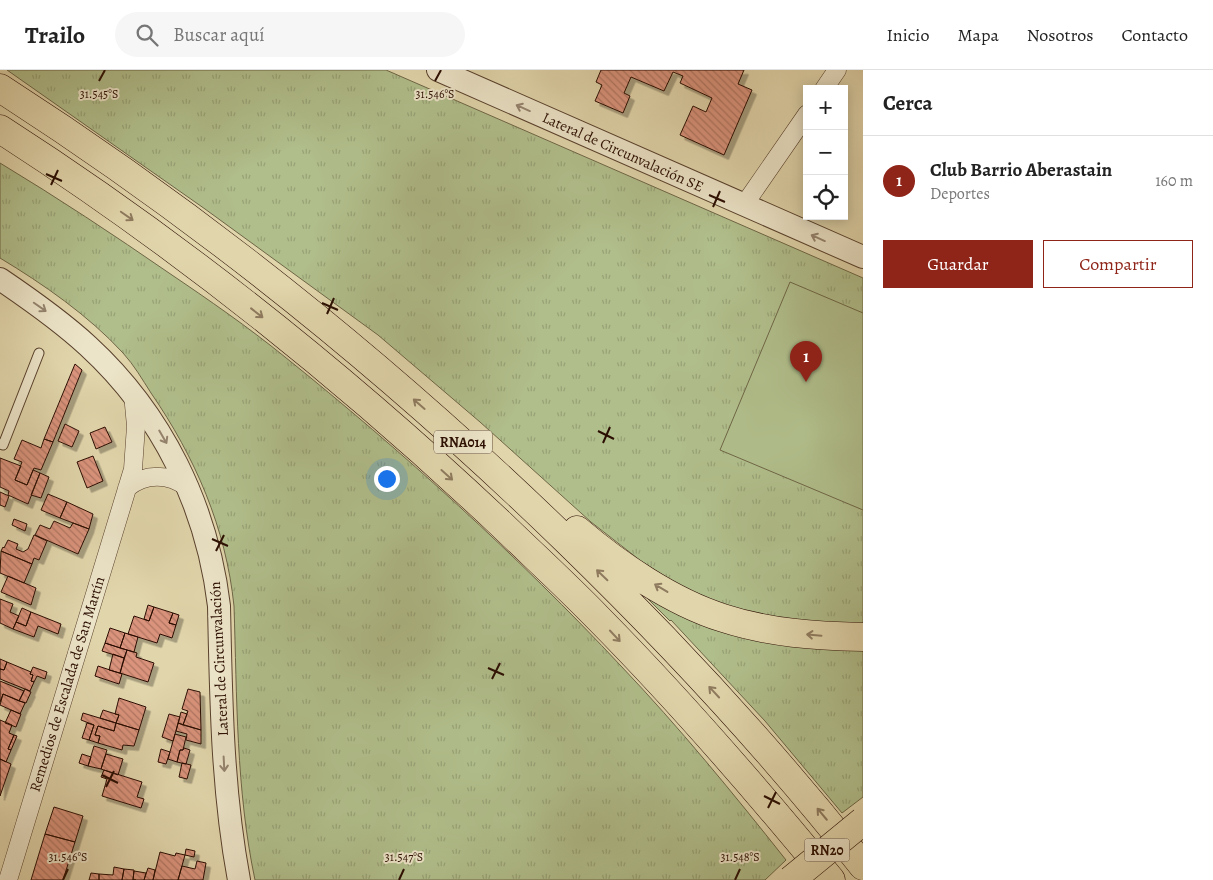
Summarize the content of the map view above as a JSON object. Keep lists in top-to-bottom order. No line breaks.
{"streets":{"highway":["RNA014","RN20"],"street":["Lateral de Circunvalación SE","Lateral de Circunvalación","Remedios de Escalada de San Martín"]},"crossings":[["Lateral de Circunvalación","Remedios de Escalada de San Martín"]],"one_way":["Lateral de Circunvalación SE","Lateral de Circunvalación"],"page":{"header":"Trailo","search":"Buscar aquí","nav":["Inicio","Mapa","Nosotros","Contacto"],"heading":"Cerca","map_buttons":["+","−"],"list":[{"mark":"1","name":"Club Barrio Aberastain","note":"Deportes","value":"160 m"}],"buttons":["Guardar","Compartir"],"pins":"1"},"coordinates":["31.545°S","31.546°S","31.548°S","31.547°S"]}
